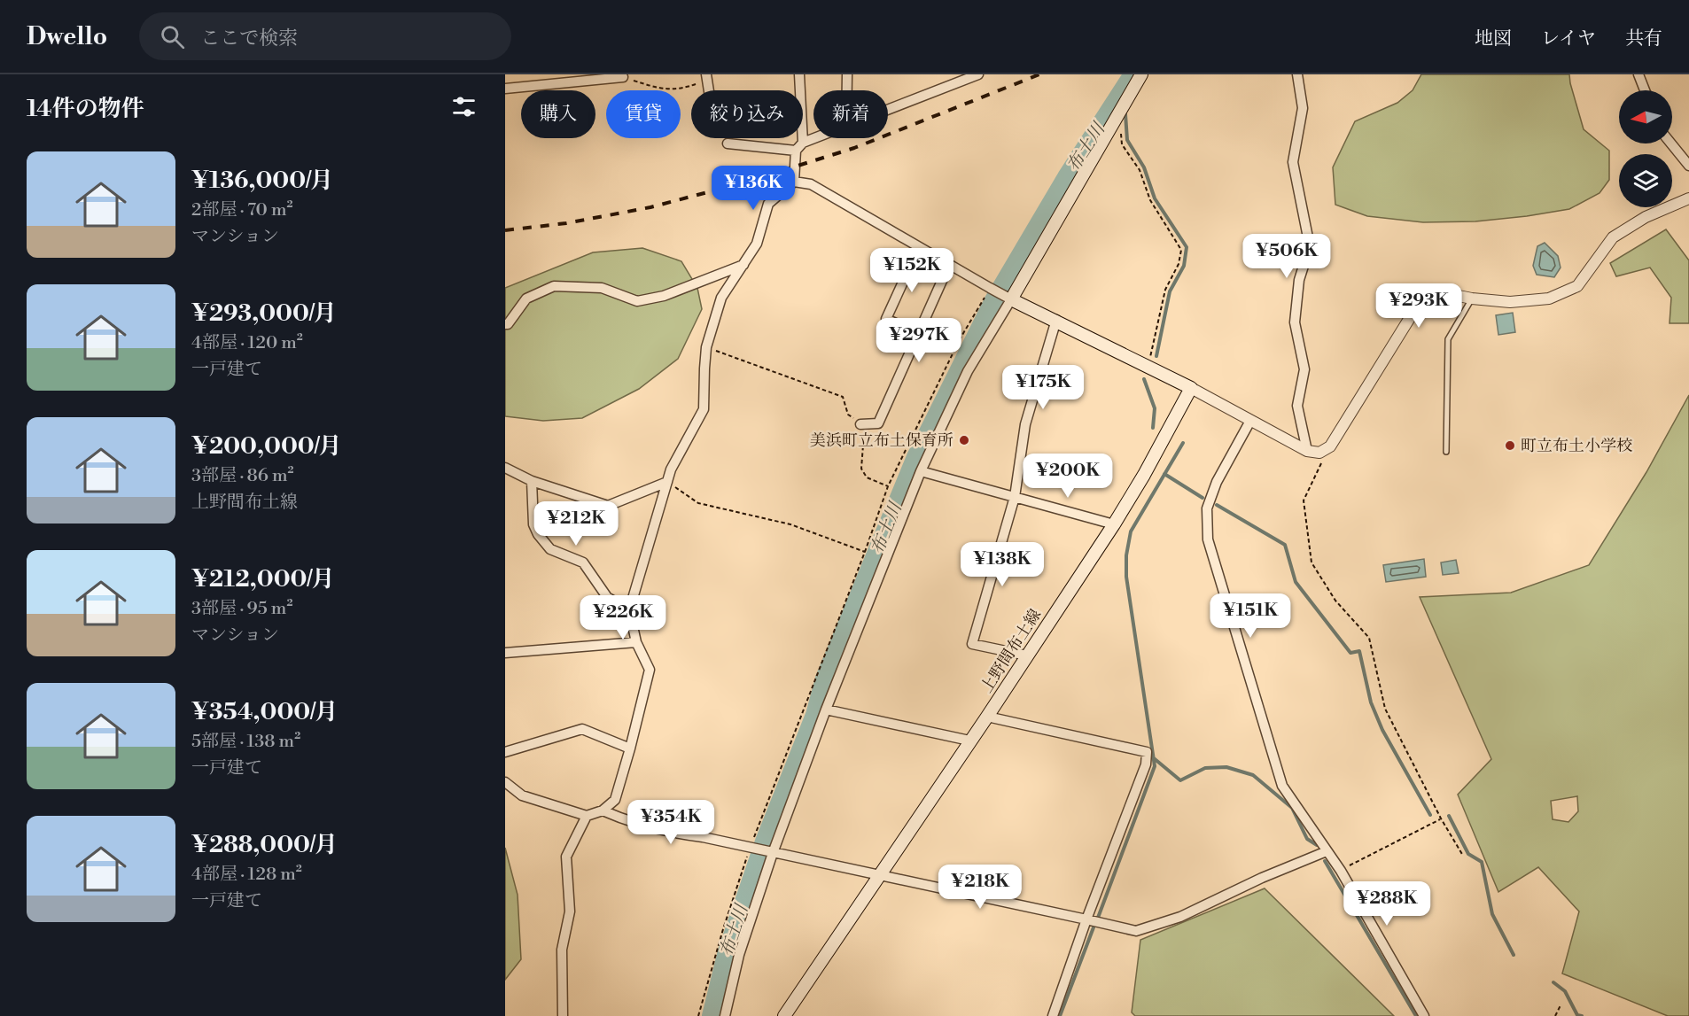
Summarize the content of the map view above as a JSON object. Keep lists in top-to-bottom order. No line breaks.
{"streets":{"main road":["上野間布土線"]},"water":["布土川"],"places":["美浜町立布土保育所","町立布土小学校"],"north":"left","page":{"header":"Dwello","search":"ここで検索","nav":["地図","レイヤ","共有"],"heading":"14件の物件","chip":["購入","賃貸","絞り込み","新着"],"list":[{"name":"¥136,000/月","note":"2部屋 · 70 m² · マンション"},{"name":"¥293,000/月","note":"4部屋 · 120 m² · 一戸建て"},{"name":"¥200,000/月","note":"3部屋 · 86 m² · 上野間布土線"},{"name":"¥212,000/月","note":"3部屋 · 95 m² · マンション"},{"name":"¥354,000/月","note":"5部屋 · 138 m² · 一戸建て"},{"name":"¥288,000/月","note":"4部屋 · 128 m² · 一戸建て"}],"price":["¥136K","¥506K","¥152K","¥293K","¥297K","¥175K","¥200K","¥212K","¥138K","¥151K","¥226K","¥354K","¥218K","¥288K"]}}
